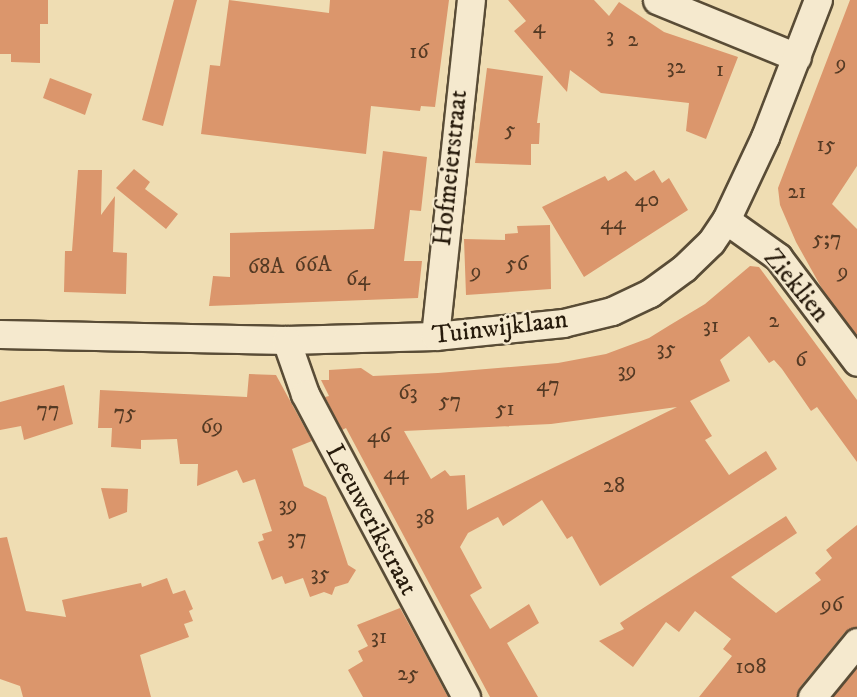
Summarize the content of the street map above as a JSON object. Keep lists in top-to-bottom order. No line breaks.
{"streets":{"street":["Hofmeierstraat","Zieklien","Tuinwijklaan","Leeuwerikstraat"]},"crossings":[["Hofmeierstraat","Tuinwijklaan"],["Zieklien","Tuinwijklaan"],["Tuinwijklaan","Leeuwerikstraat"]],"house_numbers":["4","3","2","16","9","32","1","5","15","21","40","44","5;7","56","66A","68A","9","9","64","2","31","35","6","39","47","63","57","51","77","75","69","46","44","28","39","38","37","35","96","31","108","25"]}
